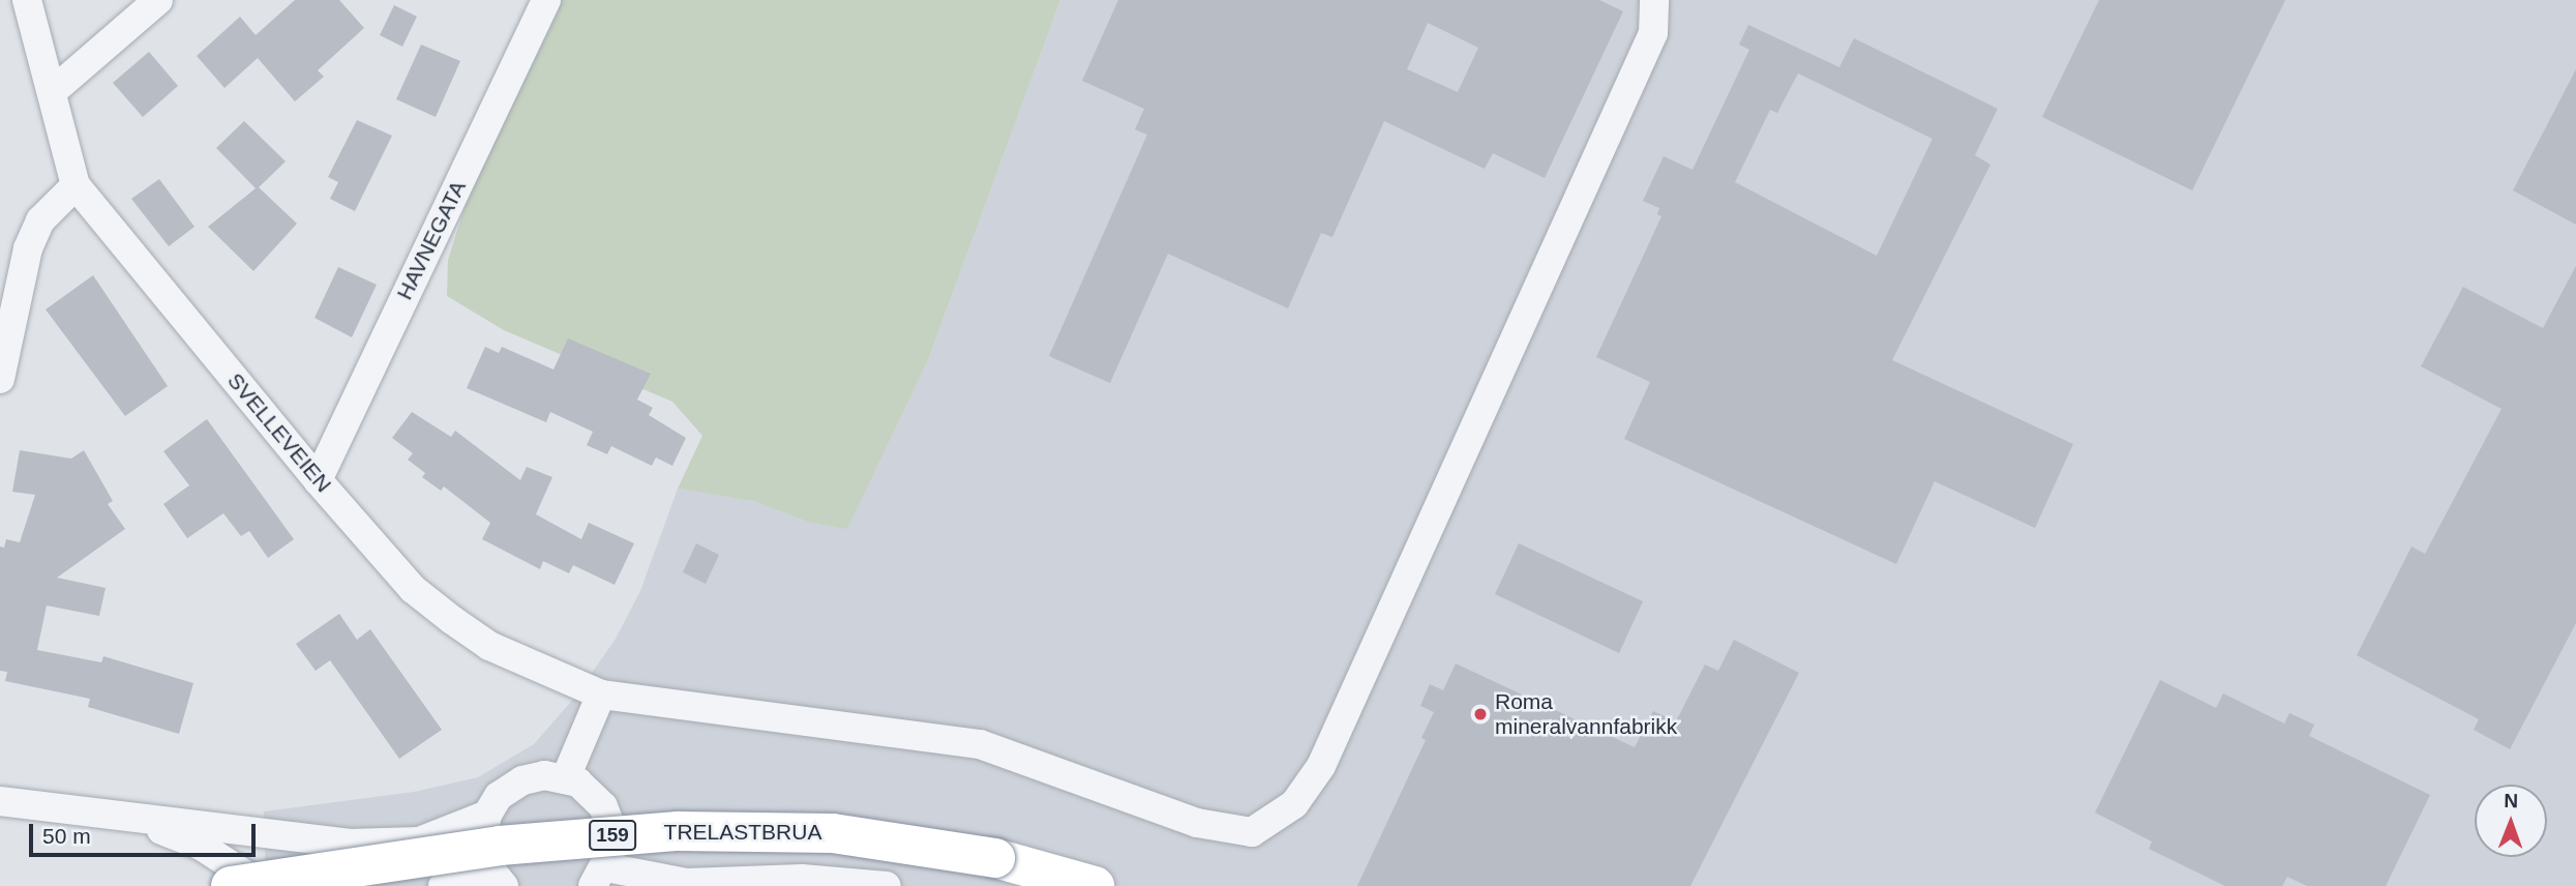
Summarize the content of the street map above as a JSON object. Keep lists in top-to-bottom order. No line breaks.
{"streets":{"highway":["TRELASTBRUA","159"],"street":["HAVNEGATA","SVELLEVEIEN"]},"crossings":[["HAVNEGATA","SVELLEVEIEN"]],"places":["Roma mineralvannfabrikk"],"scale_bar":"50 m","north":"top"}
